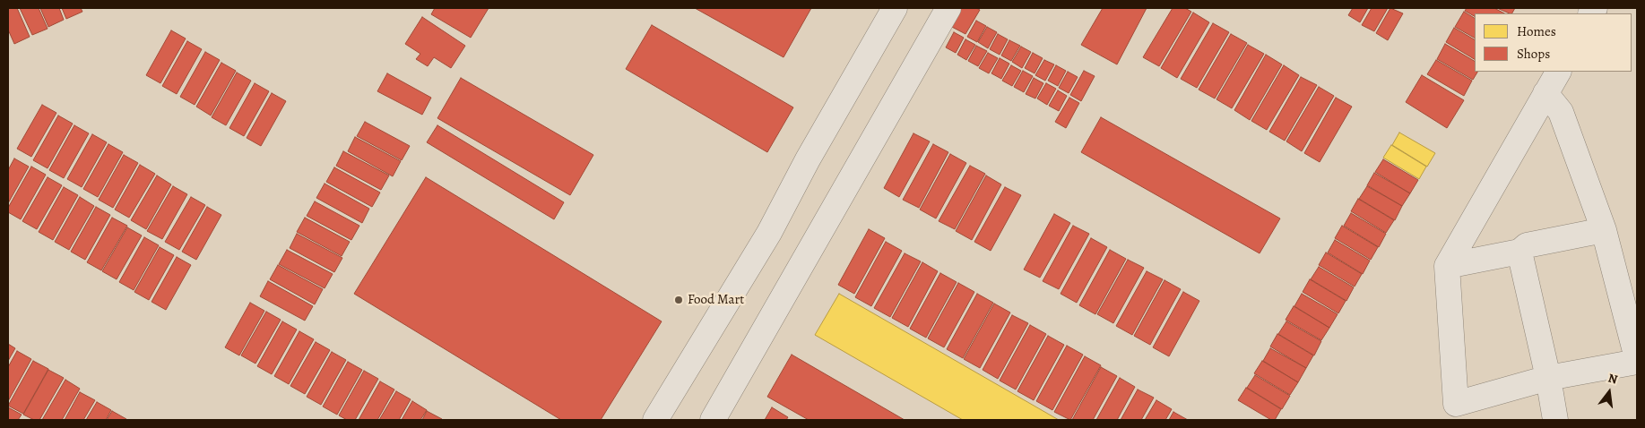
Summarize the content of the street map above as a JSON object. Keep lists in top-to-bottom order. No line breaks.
{"places":["Food Mart"],"legend":["Homes","Shops"],"north":"top"}
